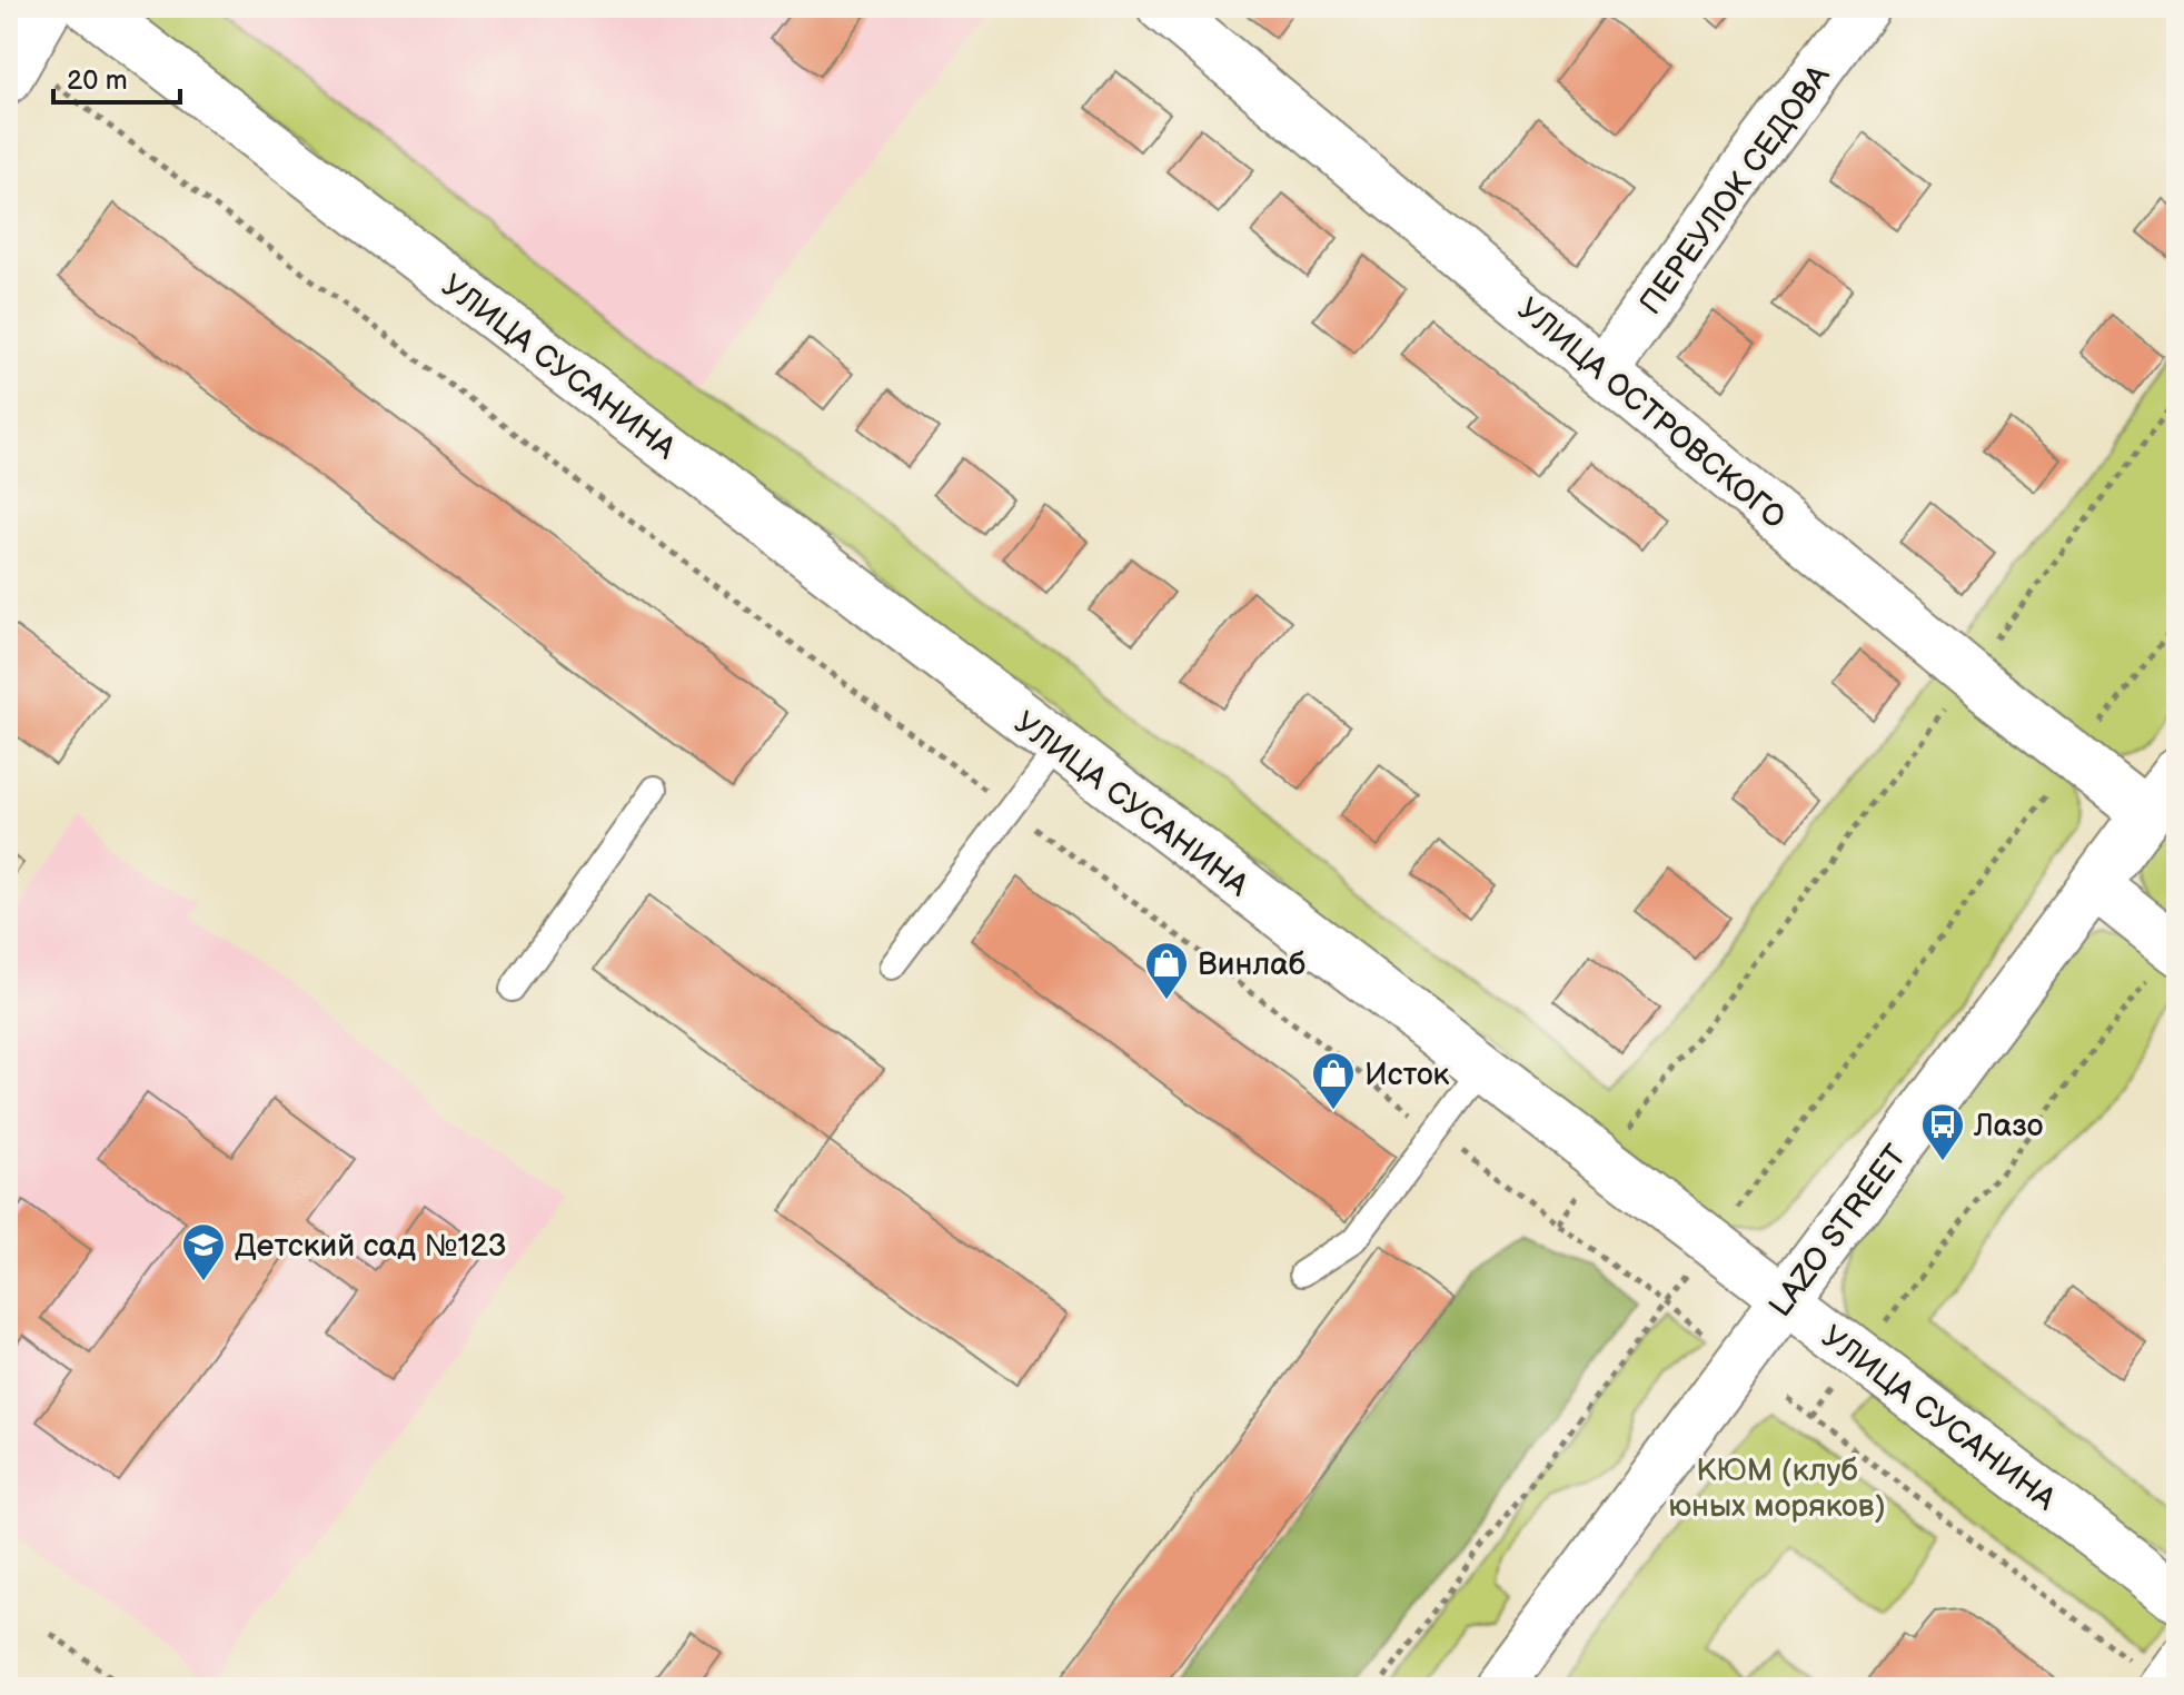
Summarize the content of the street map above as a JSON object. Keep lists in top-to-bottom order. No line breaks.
{"streets":{"street":["ПЕРЕУЛОК СЕДОВА","УЛИЦА СУСАНИНА","УЛИЦА ОСТРОВСКОГО","LAZO STREET"]},"crossings":[["ПЕРЕУЛОК СЕДОВА","УЛИЦА ОСТРОВСКОГО"],["УЛИЦА СУСАНИНА","LAZO STREET"],["УЛИЦА ОСТРОВСКОГО","LAZO STREET"]],"parks":["КЮМ (клуб юных моряков)"],"places":{"shop":["Винлаб","Исток"],"bus stop":["Лазо"],"school or university":["Детский сад №123"]},"scale_bar":"20 m"}
